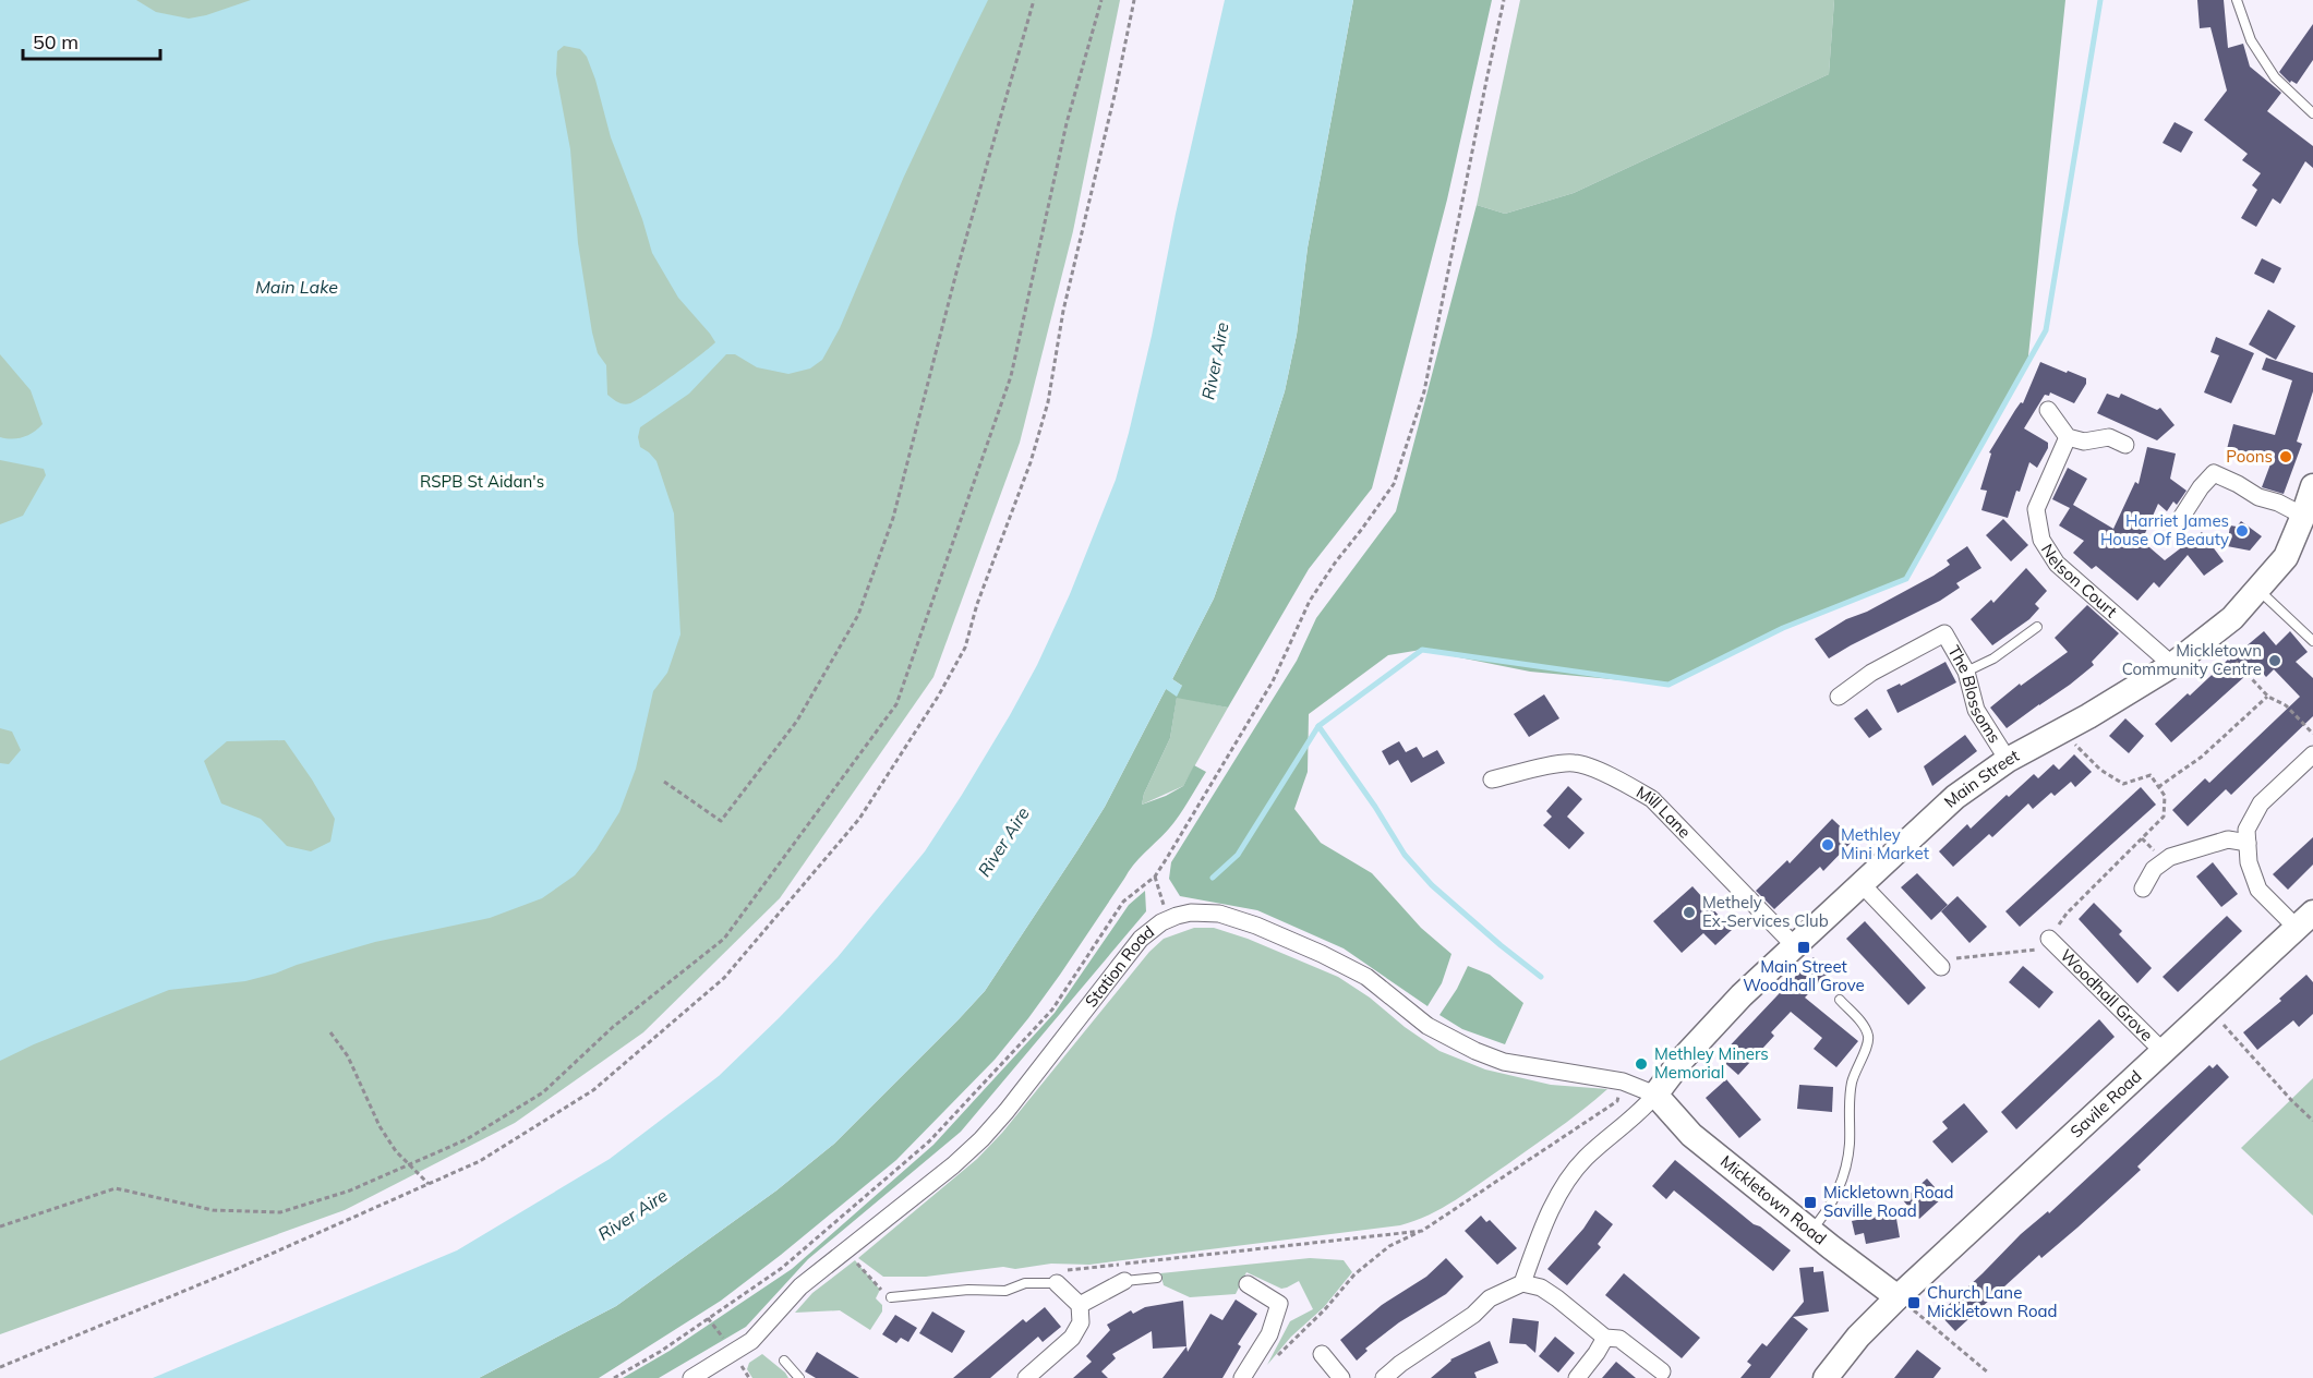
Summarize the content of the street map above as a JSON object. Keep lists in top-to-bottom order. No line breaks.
{"streets":{"street":["Nelson Court","The Blossoms","Main Street","Mill Lane","Station Road","Woodhall Grove","Savile Road","Mickletown Road"]},"crossings":[["Nelson Court","Main Street"],["The Blossoms","Main Street"],["Main Street","Mill Lane"],["Main Street","Station Road"],["Main Street","Mickletown Road"],["Station Road","Mickletown Road"],["Woodhall Grove","Savile Road"],["Savile Road","Mickletown Road"]],"water":["Main Lake","River Aire"],"parks":["RSPB St Aidan's"],"places":{"other":["Poons","Harriet James House Of Beauty","Mickletown Community Centre","Methley Mini Market","Methely Ex-Services Club","Methley Miners Memorial"],"transit":["Main Street Woodhall Grove","Mickletown Road Saville Road","Church Lane Mickletown Road"]},"scale_bar":"50 m"}
